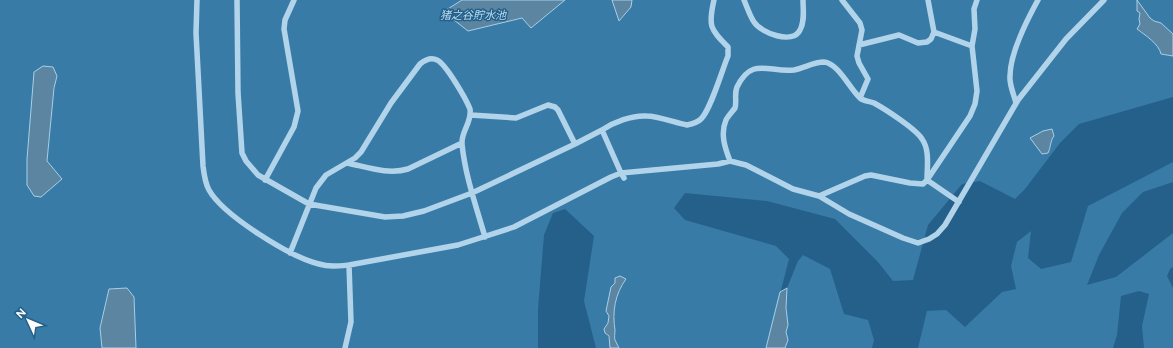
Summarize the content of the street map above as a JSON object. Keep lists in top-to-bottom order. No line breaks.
{"water":["猪之谷貯水池"],"north":"top left"}
